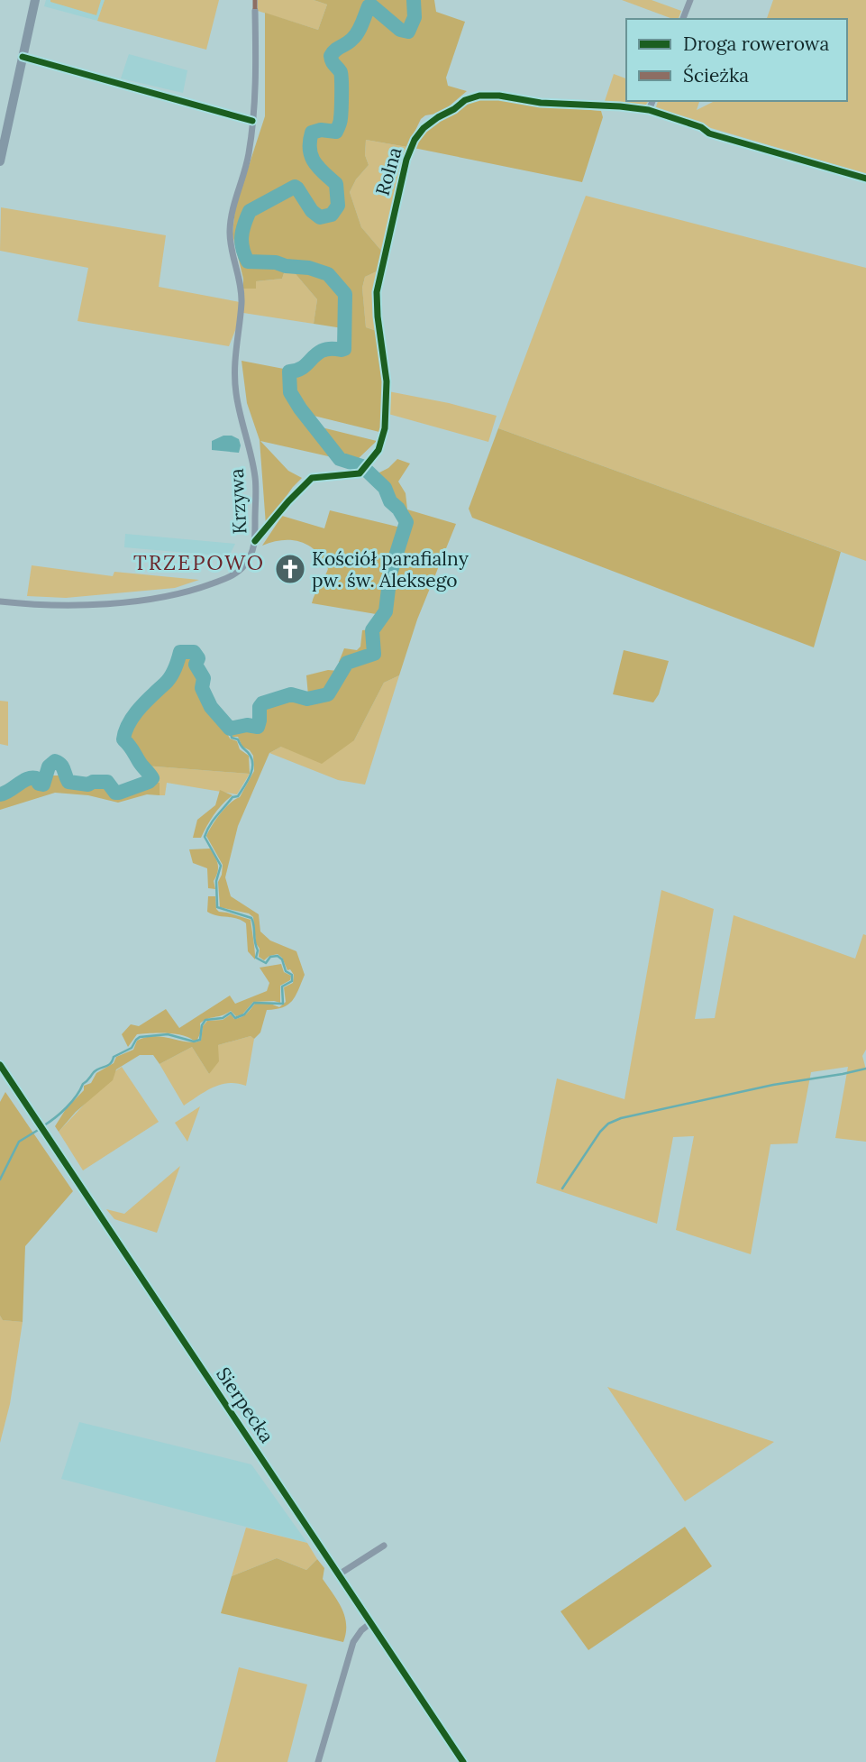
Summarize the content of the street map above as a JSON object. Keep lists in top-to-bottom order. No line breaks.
{"streets":{"street":["Rolna","Krzywa","Sierpecka"]},"crossings":[["Rolna","Krzywa"]],"districts":["TRZEPOWO"],"places":{"church":["Kościół parafialny pw. św. Aleksego"]},"legend":["Droga rowerowa","Ścieżka"]}
